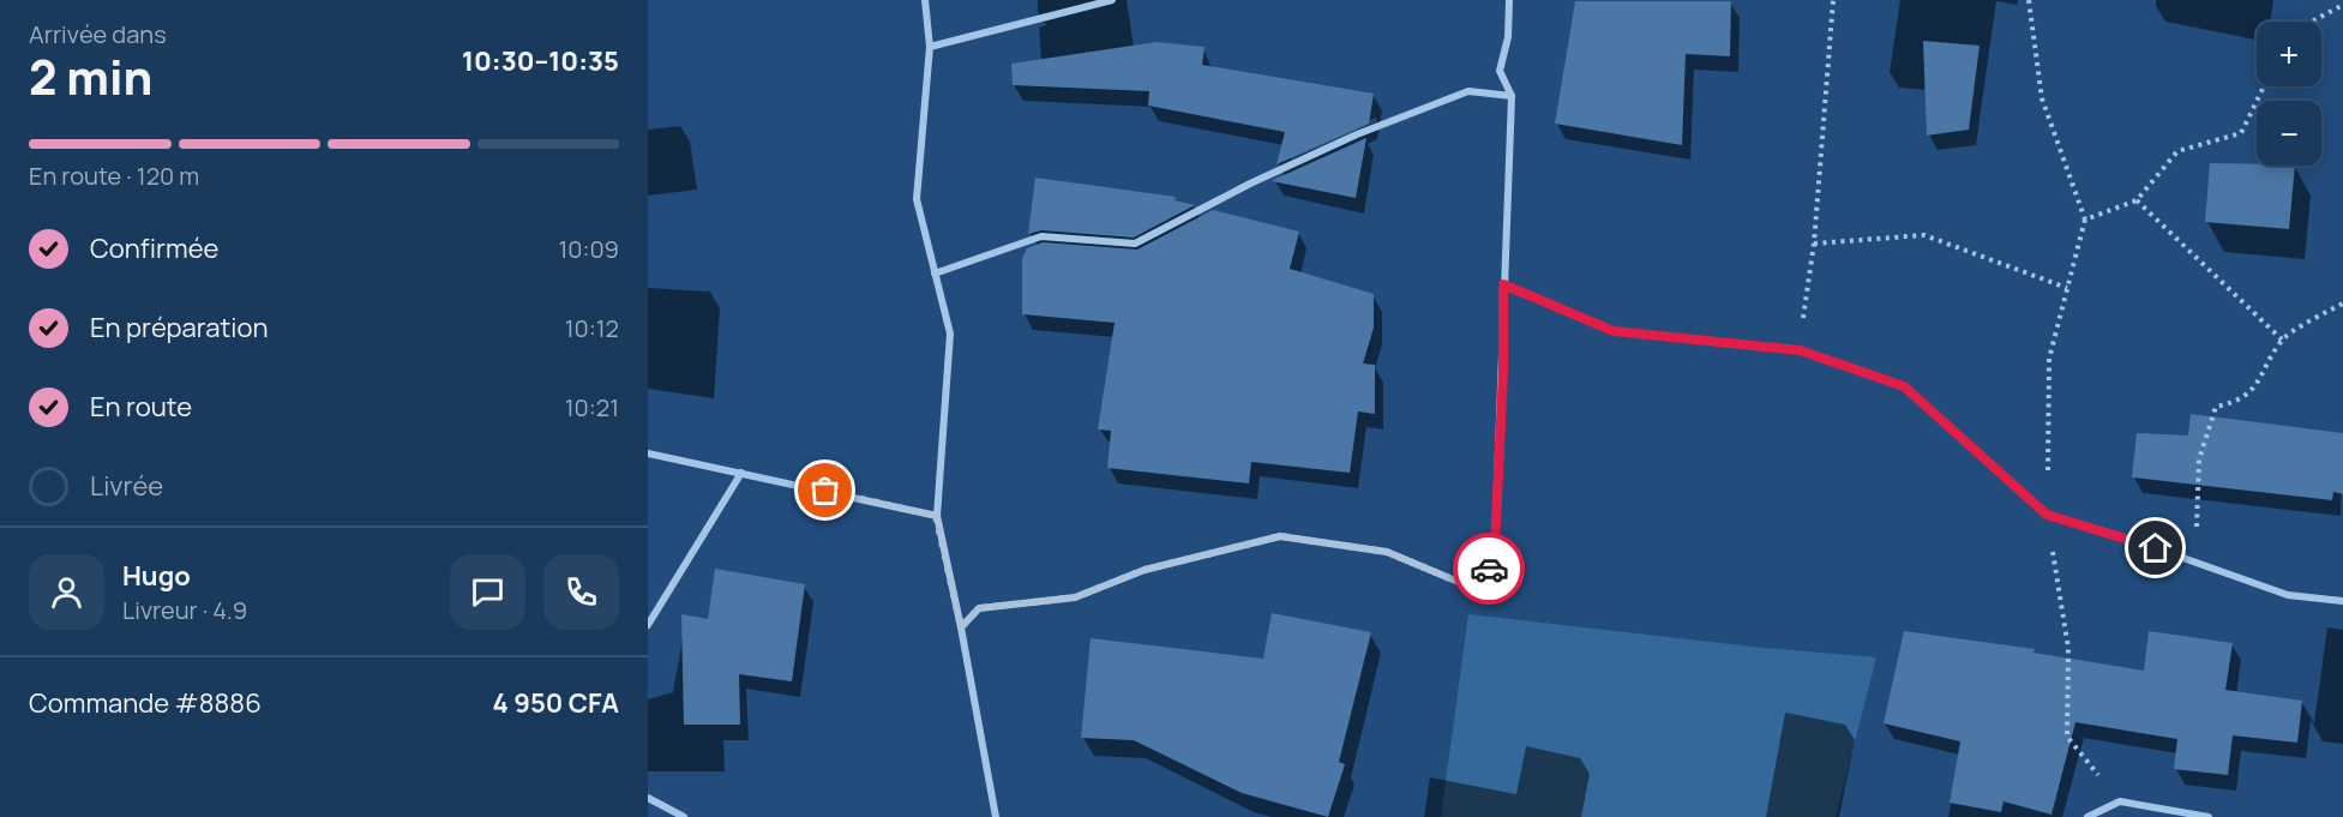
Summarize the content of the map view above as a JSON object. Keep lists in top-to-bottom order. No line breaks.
{"page":{"heading":["2 min","Arrivée dans","10:30–10:35"],"panel":["Hugo","Livreur · 4.9","Commande #8886","4 950 CFA"],"map_buttons":["+","−"],"bar":"En route · 120 m","list":[["Confirmée","10:09"],["En préparation","10:12"],["En route","10:21"],"Livrée"]}}
